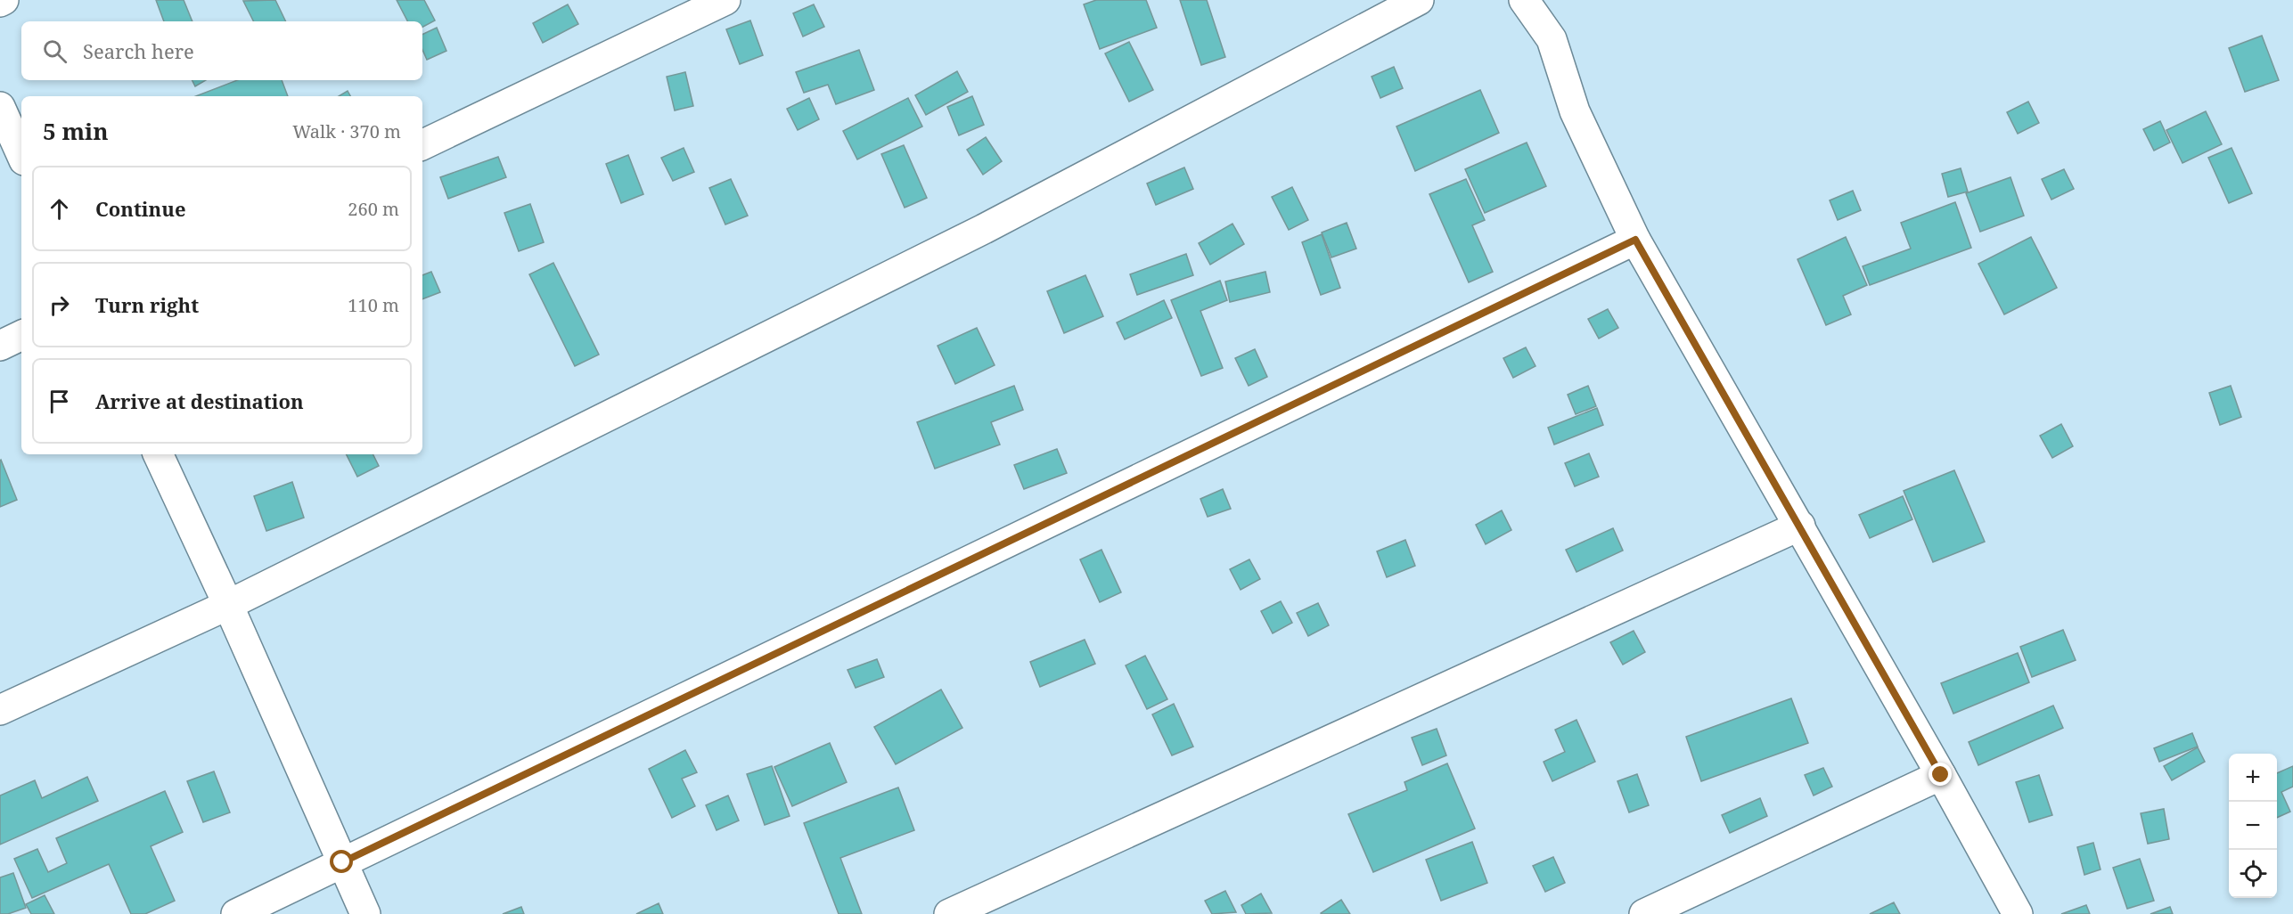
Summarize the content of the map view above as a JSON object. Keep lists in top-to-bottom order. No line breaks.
{"page":{"search":"Search here","heading":["5 min","Walk · 370 m"],"list":[["Continue","260 m"],["Turn right","110 m"],"Arrive at destination"],"map_buttons":["+","−"]}}
